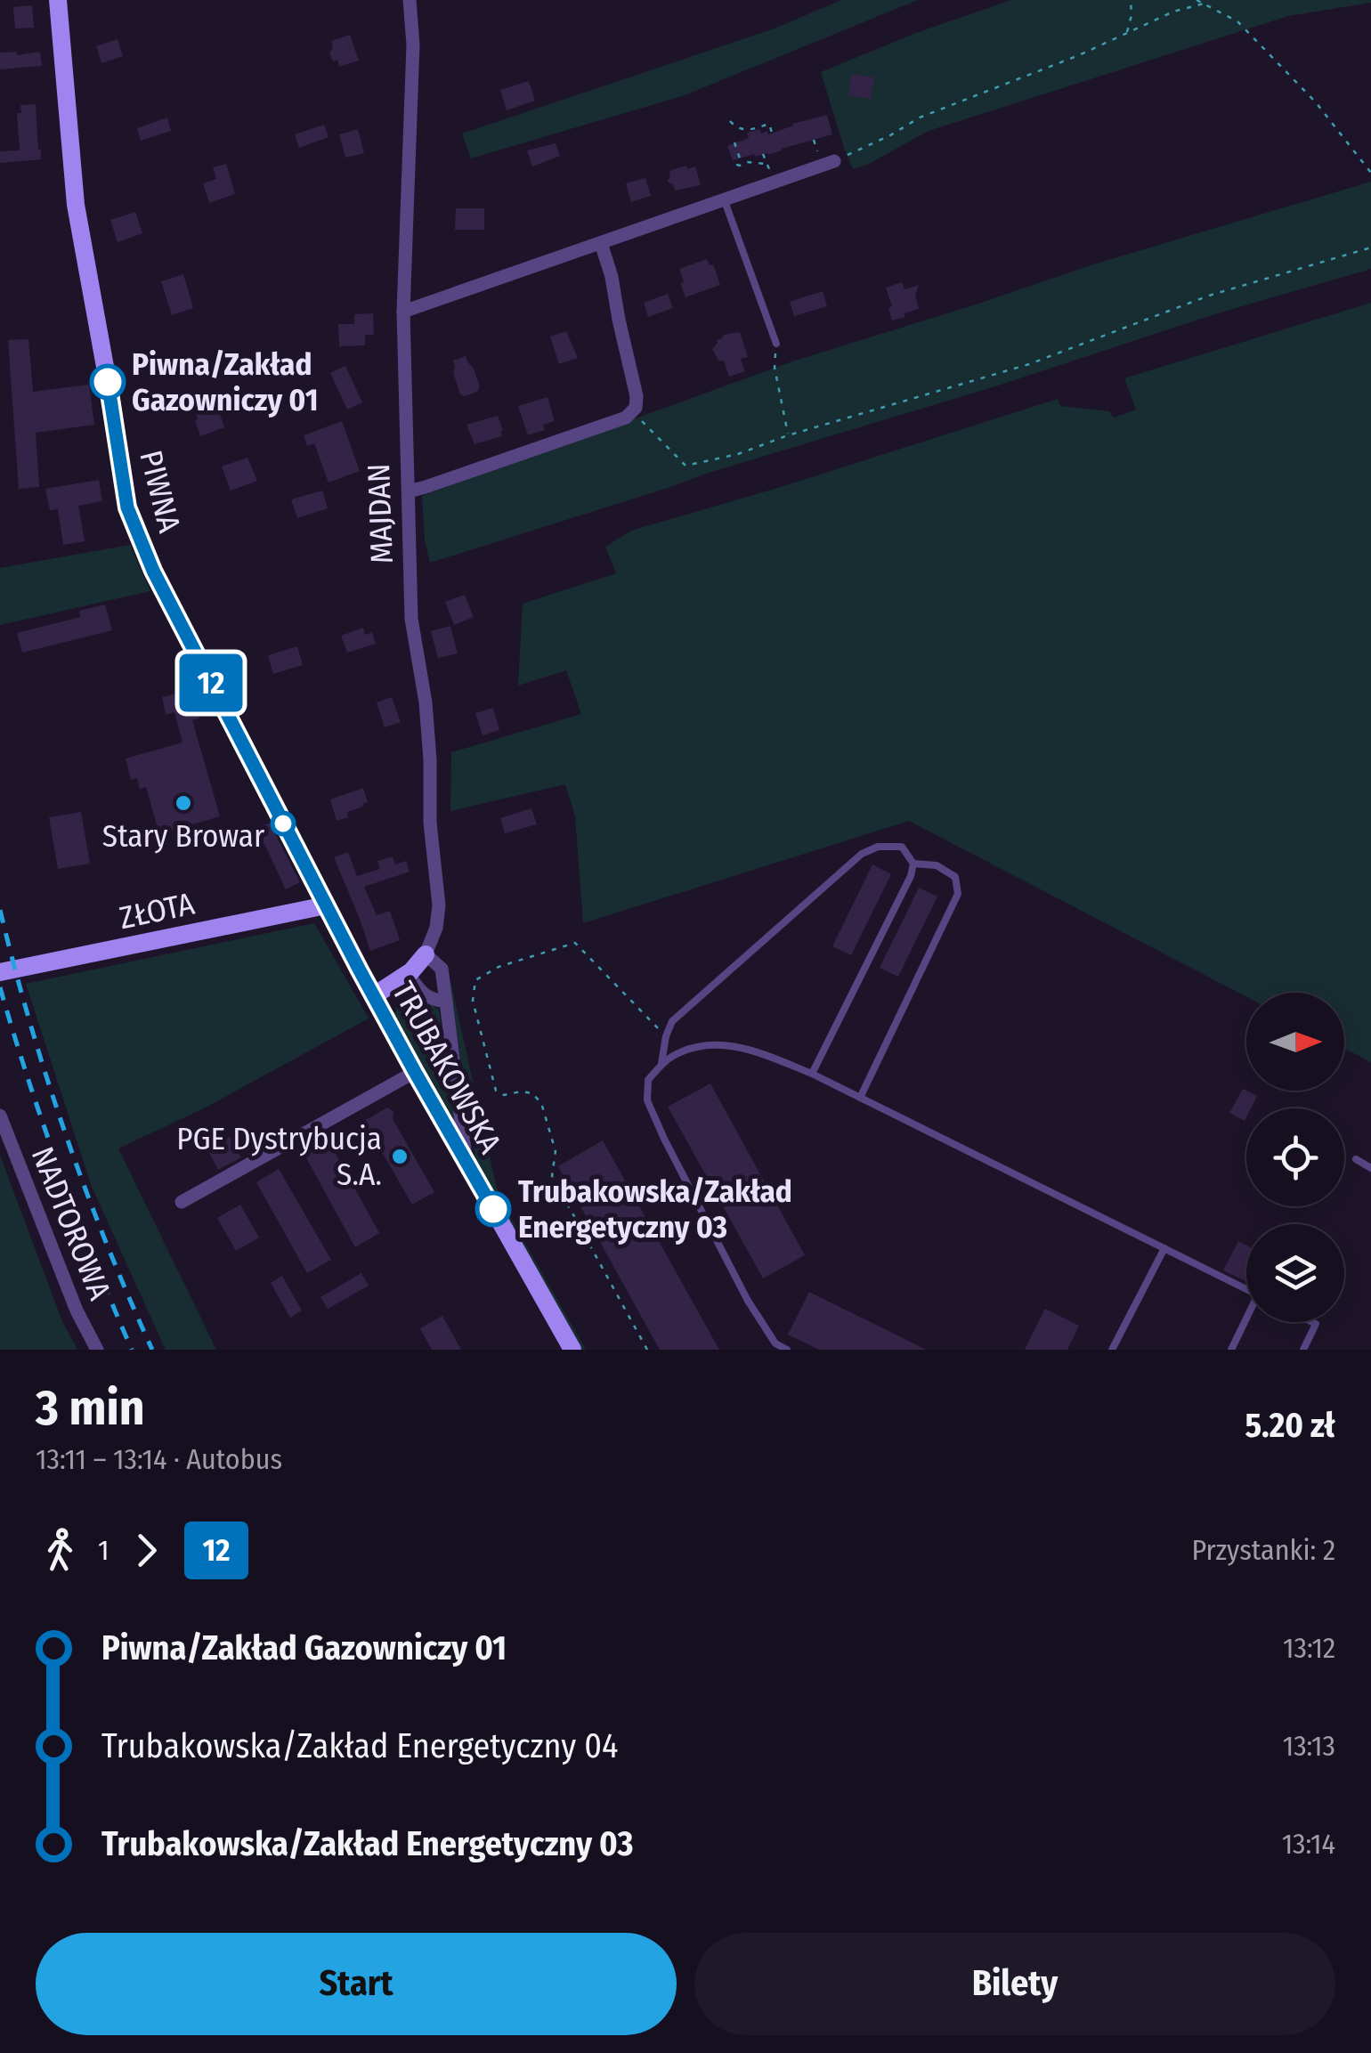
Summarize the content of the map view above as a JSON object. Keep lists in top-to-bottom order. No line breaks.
{"streets":{"street":["PIWNA","MAJDAN","ZŁOTA","TRUBAKOWSKA","NADTOROWA"]},"crossings":[["PIWNA","ZŁOTA"],["PIWNA","TRUBAKOWSKA"],["MAJDAN","TRUBAKOWSKA"],["ZŁOTA","TRUBAKOWSKA"]],"places":["Piwna/Zakład Gazowniczy 01","Stary Browar","PGE Dystrybucja S.A.","Trubakowska/Zakład Energetyczny 03"],"lines":["bus line 12"],"north":"right","page":{"on_map":"12","heading":["3 min","13:11 – 13:14 · Autobus","5.20 zł"],"legs":["1","12","Przystanki: 2"],"list":[{"name":"Piwna/Zakład Gazowniczy 01","value":"13:12"},{"name":"Trubakowska/Zakład Energetyczny 04","value":"13:13"},{"name":"Trubakowska/Zakład Energetyczny 03","value":"13:14"}],"buttons":["Start","Bilety"]}}
